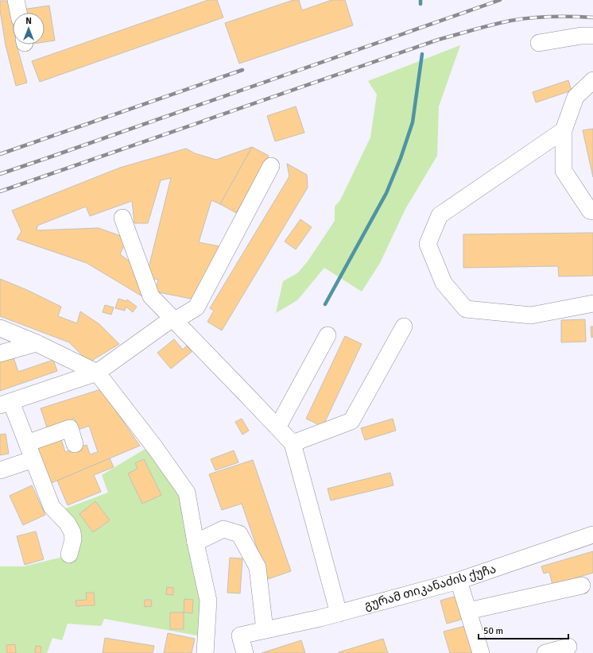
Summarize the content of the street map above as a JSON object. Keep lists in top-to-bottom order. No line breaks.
{"streets":{"street":["გურამ თიკანაძის ქუჩა"]},"scale_bar":"50 m","north":"top"}
